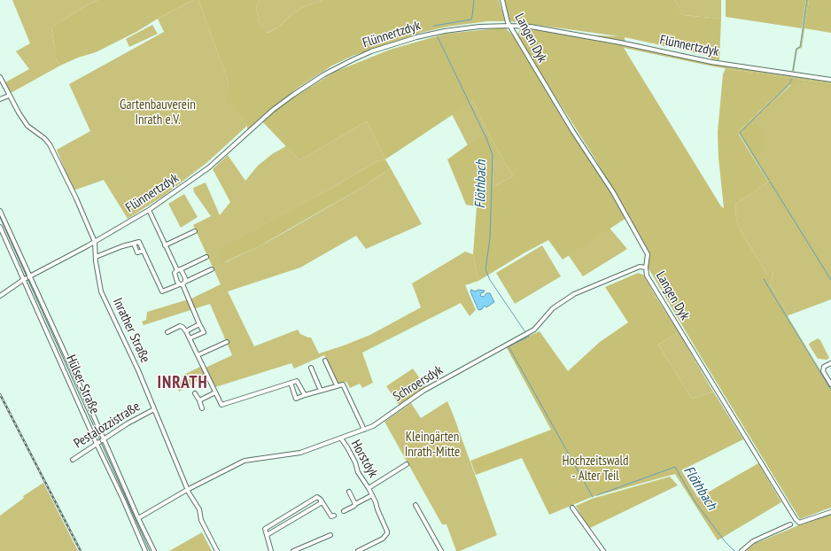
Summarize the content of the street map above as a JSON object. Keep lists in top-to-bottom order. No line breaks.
{"streets":{"street":["Flünnertzdyk","Langen Dyk","Inrather Straße","Schroersdyk","Hülser Straße","Pestalozzistraße","Horstdyk"]},"crossings":[["Flünnertzdyk","Langen Dyk"],["Flünnertzdyk","Inrather Straße"],["Flünnertzdyk","Hülser Straße"],["Langen Dyk","Schroersdyk"],["Inrather Straße","Schroersdyk"],["Inrather Straße","Pestalozzistraße"],["Schroersdyk","Horstdyk"],["Hülser Straße","Pestalozzistraße"]],"districts":["INRATH"],"water":["Flöthbach"],"parks":["Gartenbauverein Inrath e.V.","Kleingärten Inrath-Mitte","Hochzeitswald - Alter Teil"]}
